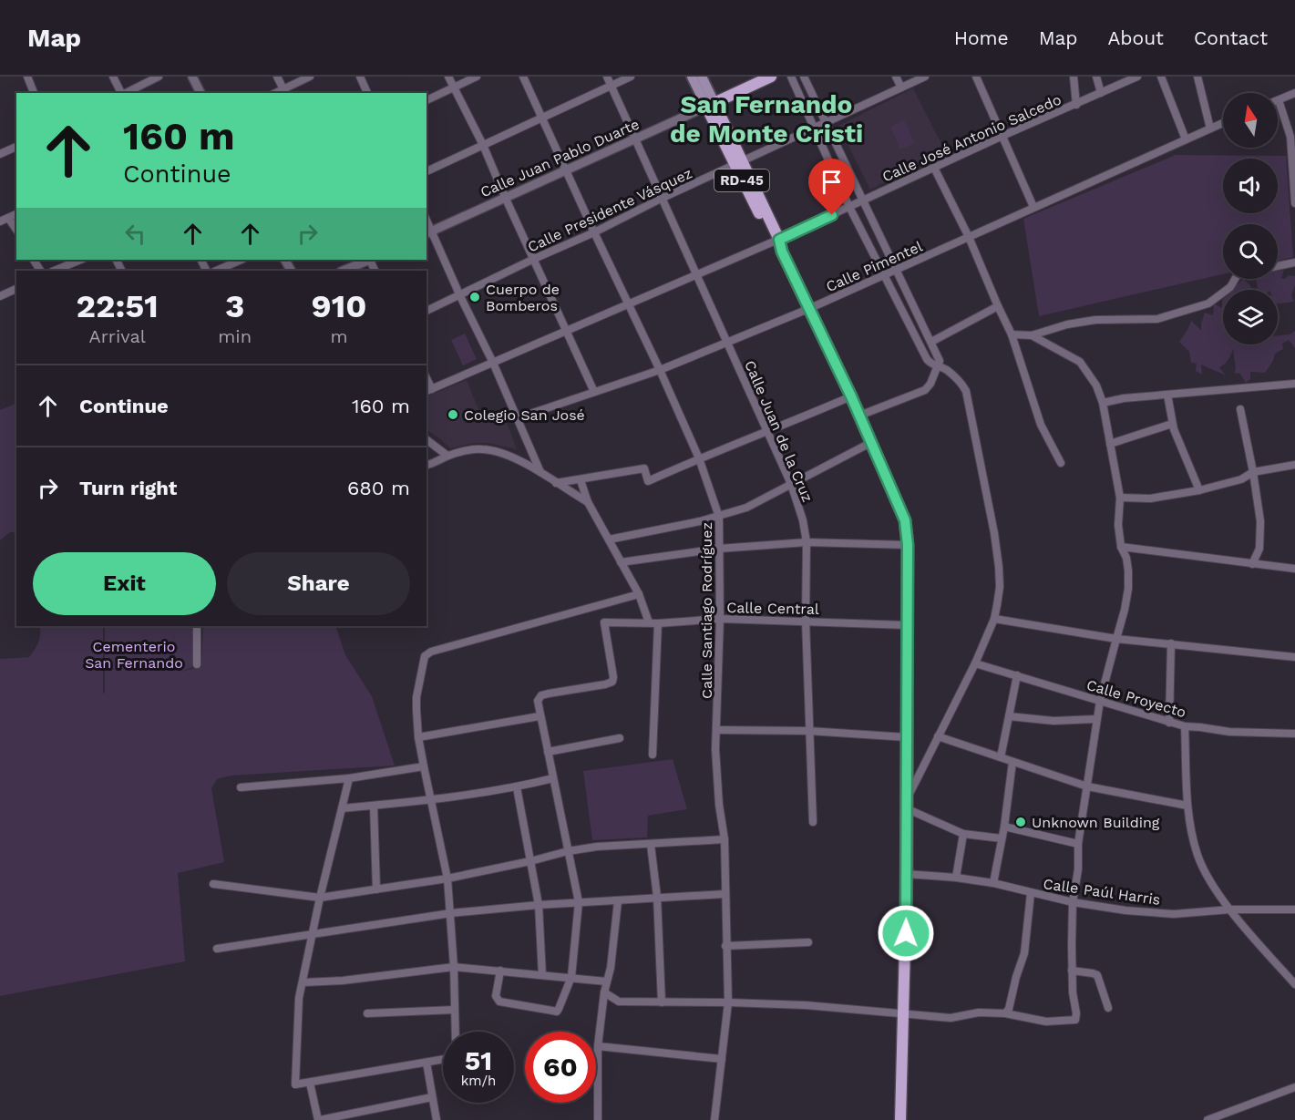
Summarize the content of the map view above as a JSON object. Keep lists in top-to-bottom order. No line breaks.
{"streets":{"main road":["RD-45"],"street":["Calle José Antonio Salcedo","Calle Juan Pablo Duarte","Calle Presidente Vásquez","Calle Pimentel","Calle Juan de la Cruz","Calle Central","Calle Santiago Rodríguez","Calle Proyecto","Calle Paúl Harris"]},"crossings":[["Calle José Antonio Salcedo","RD-45"],["Calle José Antonio Salcedo","Calle Juan de la Cruz"],["Calle José Antonio Salcedo","Calle Santiago Rodríguez"],["Calle Juan Pablo Duarte","RD-45"],["Calle Juan Pablo Duarte","Calle Juan de la Cruz"],["Calle Juan Pablo Duarte","Calle Santiago Rodríguez"],["RD-45","Calle Presidente Vásquez"],["RD-45","Calle Pimentel"],["RD-45","Calle Central"],["RD-45","Calle Paúl Harris"],["Calle Presidente Vásquez","Calle Juan de la Cruz"],["Calle Presidente Vásquez","Calle Santiago Rodríguez"],["Calle Pimentel","Calle Juan de la Cruz"],["Calle Pimentel","Calle Santiago Rodríguez"],["Calle Juan de la Cruz","Calle Central"],["Calle Central","Calle Santiago Rodríguez"]],"districts":["San Fernando de Monte Cristi"],"parks":["Cementerio San Fernando"],"places":["Cuerpo de Bomberos","Colegio San José","Unknown Building"],"north":"top","page":{"header":"Map","nav":["Home","Map","About","Contact"],"turn":["160 m","Continue"],"eta":["22:51","Arrival","3","min","910","m"],"list":[{"name":"Continue","value":"160 m"},{"name":"Turn right","value":"680 m"}],"buttons":["Exit","Share"],"speed":"51 km/h","limit":"60"}}
